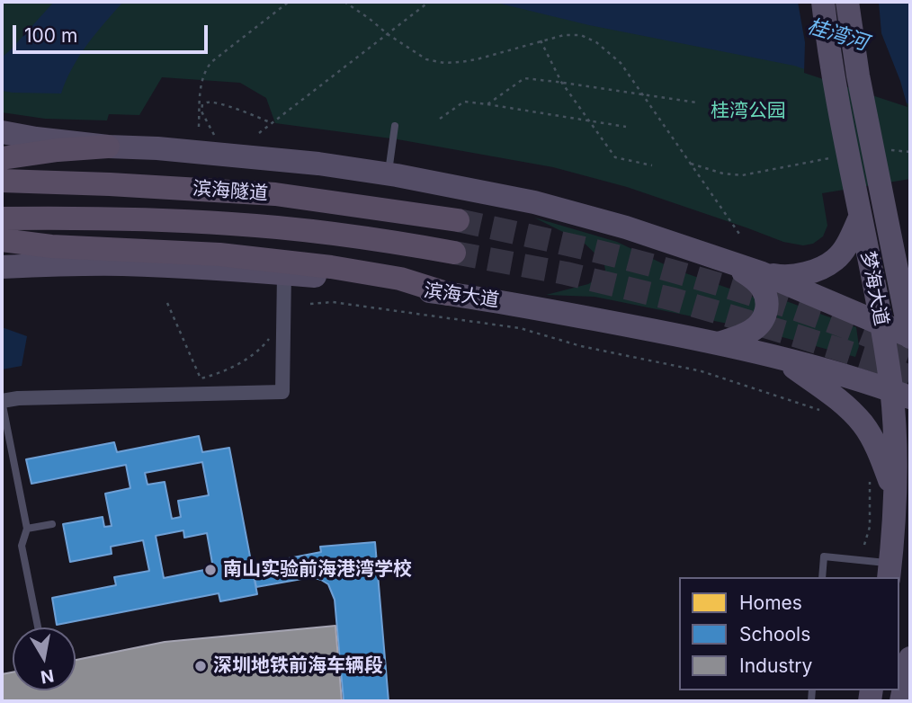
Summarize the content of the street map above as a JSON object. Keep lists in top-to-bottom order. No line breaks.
{"streets":{"highway":["滨海隧道"],"main road":["梦海大道","滨海大道"]},"crossings":[["梦海大道","滨海大道"]],"water":["桂湾河"],"parks":["桂湾公园"],"places":["南山实验前海港湾学校","深圳地铁前海车辆段"],"legend":["Homes","Schools","Industry"],"scale_bar":"100 m","north":"bottom"}
